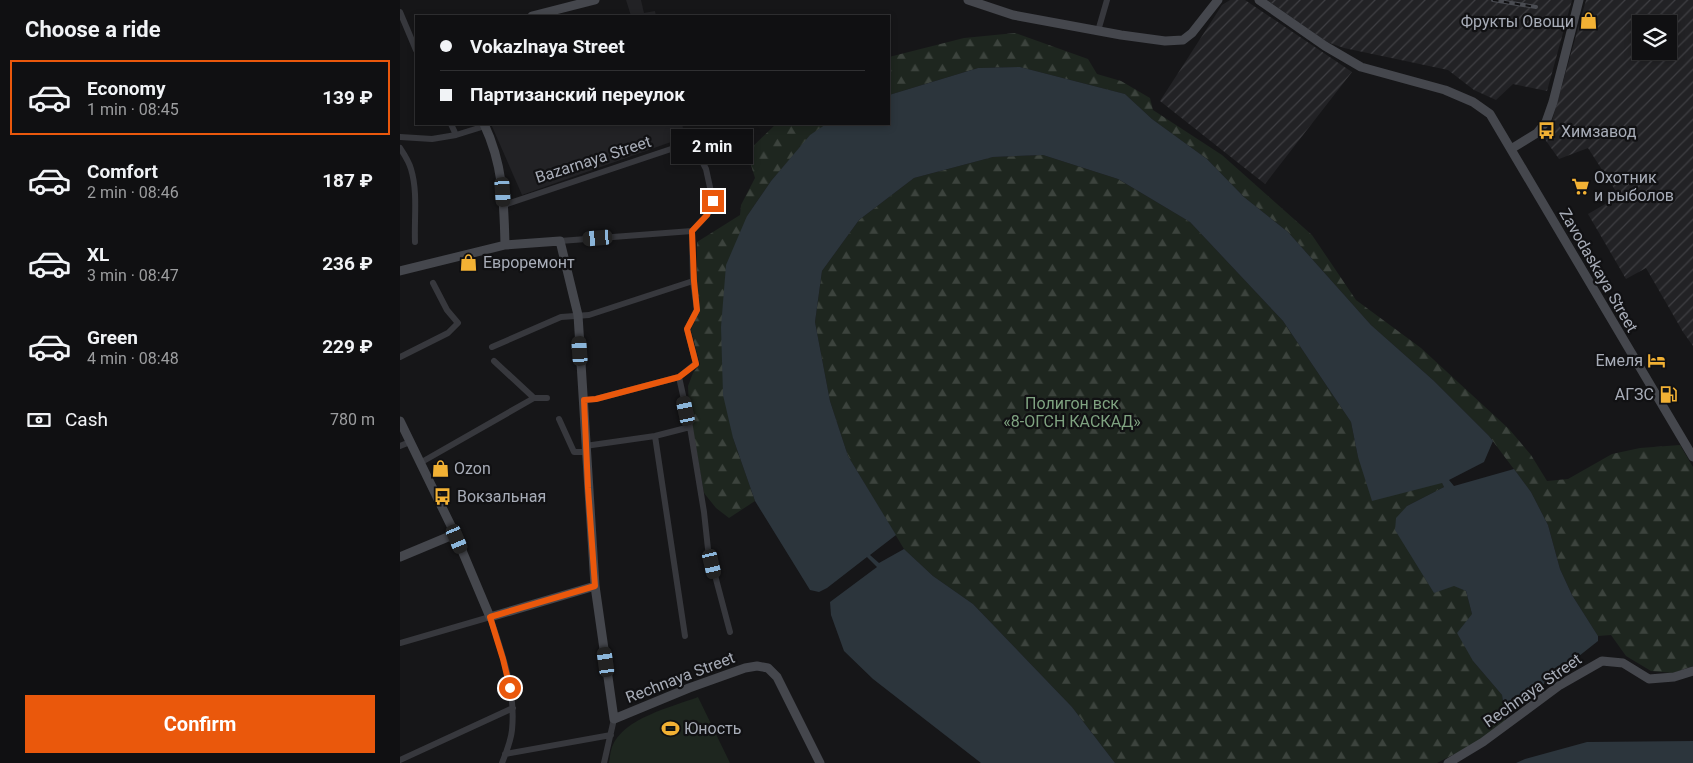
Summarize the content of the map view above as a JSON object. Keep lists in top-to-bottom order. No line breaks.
{"streets":{"main road":["Zavodaskaya Street","Rechnaya Street"],"street":["Bazarnaya Street"]},"parks":["Полигон вск «8-ОГСН КАСКАД»"],"places":{"shop":["Фрукты Овощи","Евроремонт","Ozon"],"bus stop":["Химзавод","Вокзальная"],"supermarket":["Охотник и рыболов"],"hotel":["Емеля"],"fuel station":["АГЗС"],"sports":["Юность"]},"page":{"heading":"Choose a ride","banner":["Vokazlnaya Street","Партизанский переулок"],"list":[{"name":"Economy","note":"1 min · 08:45","value":"139 ₽"},{"name":"Comfort","note":"2 min · 08:46","value":"187 ₽"},{"name":"XL","note":"3 min · 08:47","value":"236 ₽"},{"name":"Green","note":"4 min · 08:48","value":"229 ₽"}],"bubble":"2 min","pay":["Cash","780 m"],"buttons":"Confirm"}}
